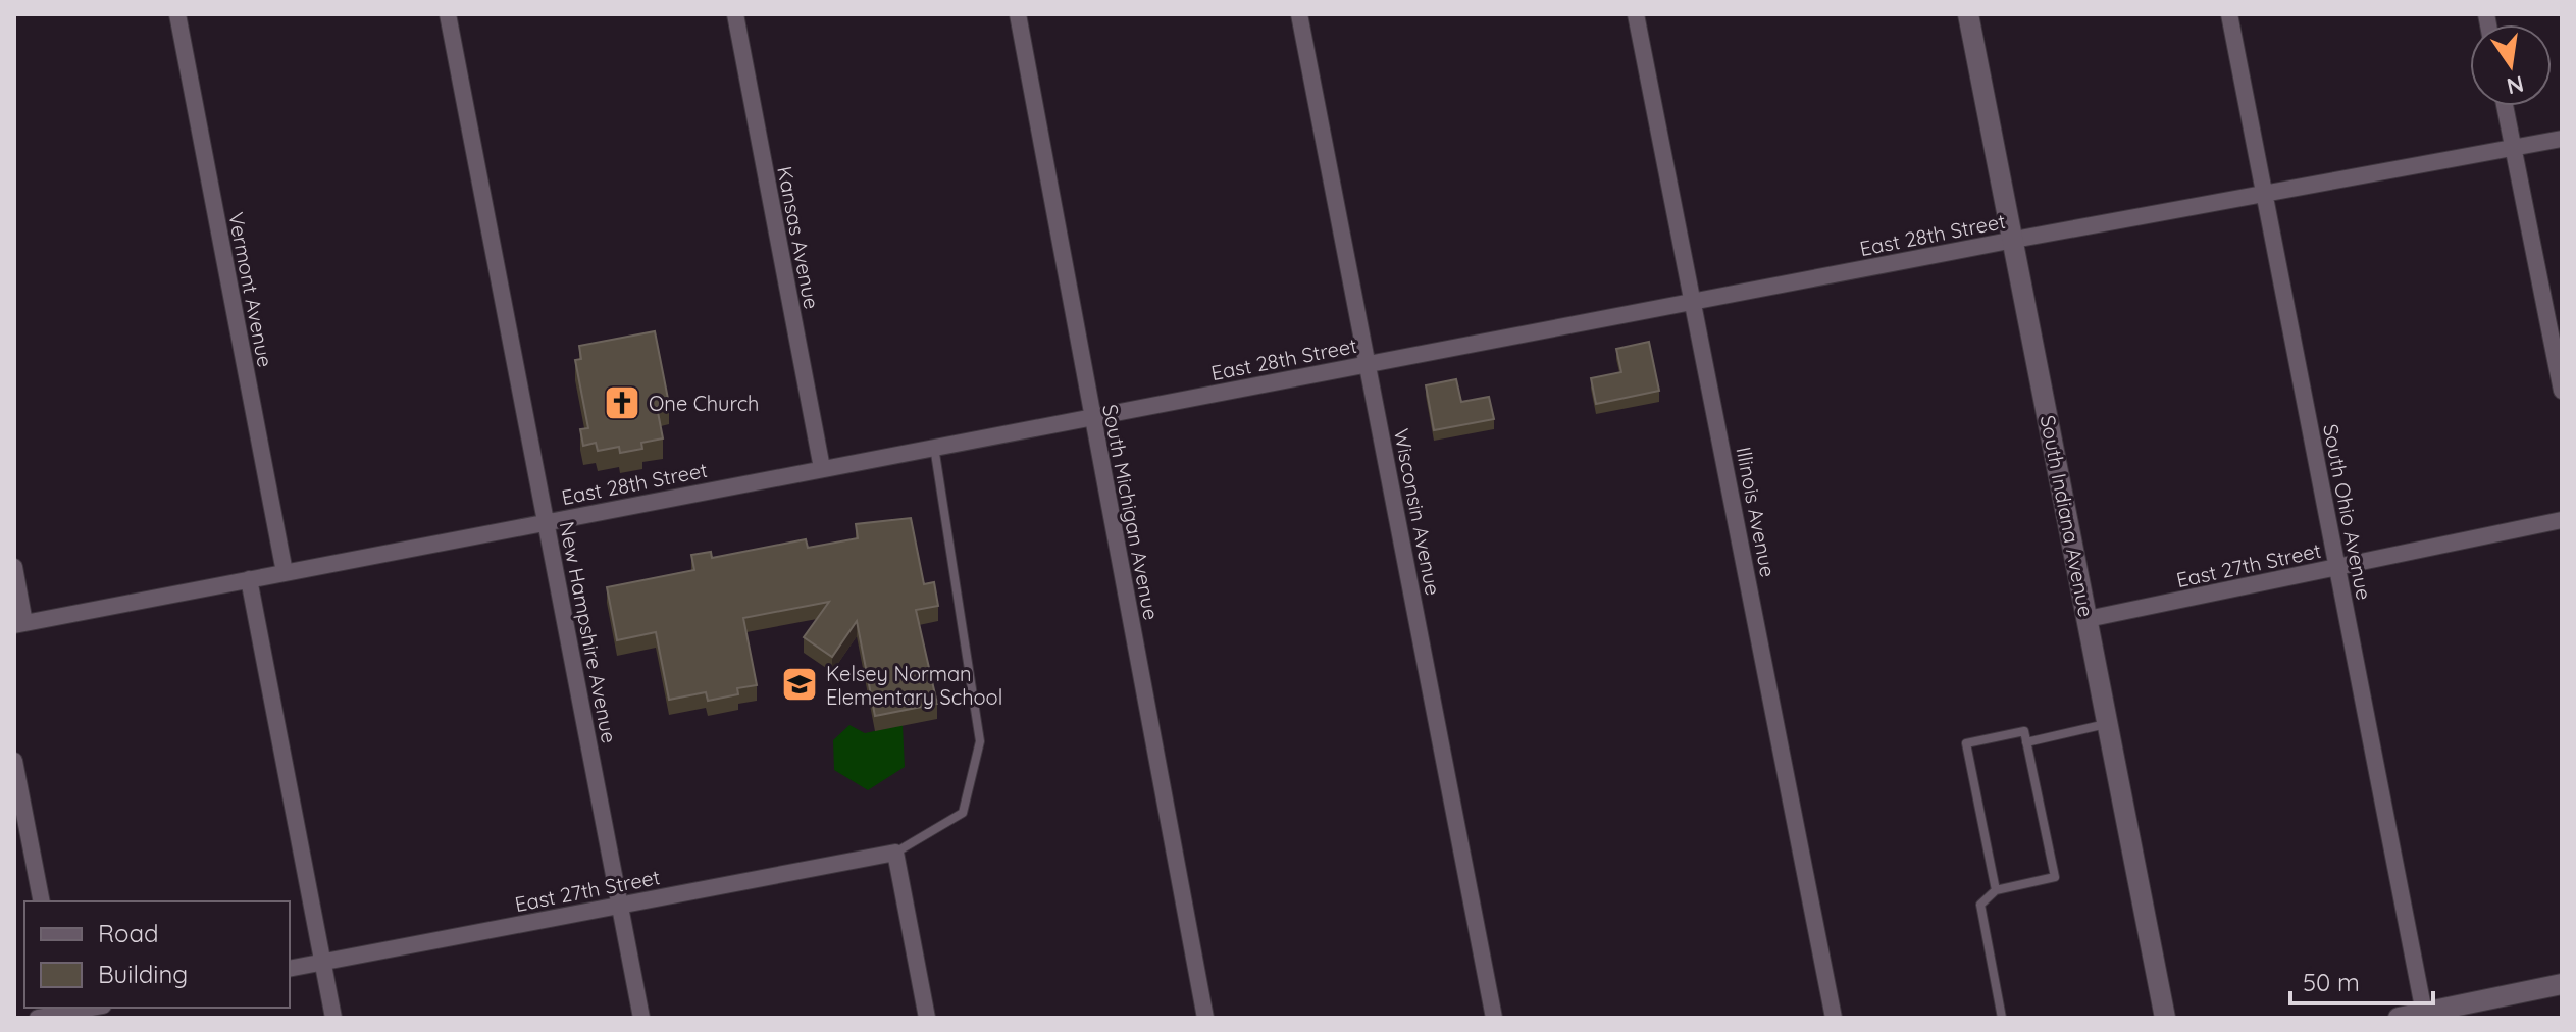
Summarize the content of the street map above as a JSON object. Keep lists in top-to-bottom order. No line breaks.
{"streets":{"street":["East 28th Street","Kansas Avenue","Vermont Avenue","South Michigan Avenue","Wisconsin Avenue","Illinois Avenue","South Ohio Avenue","South Indiana Avenue","East 27th Street","New Hampshire Avenue"]},"crossings":[["East 28th Street","Kansas Avenue"],["East 28th Street","Vermont Avenue"],["East 28th Street","South Michigan Avenue"],["East 28th Street","Wisconsin Avenue"],["East 28th Street","Illinois Avenue"],["East 28th Street","South Ohio Avenue"],["East 28th Street","South Indiana Avenue"],["East 28th Street","New Hampshire Avenue"],["South Ohio Avenue","East 27th Street"],["South Indiana Avenue","East 27th Street"],["East 27th Street","New Hampshire Avenue"]],"places":{"church":["One Church"],"school or university":["Kelsey Norman Elementary School"]},"legend":["Road","Building"],"scale_bar":"50 m","north":"bottom"}
